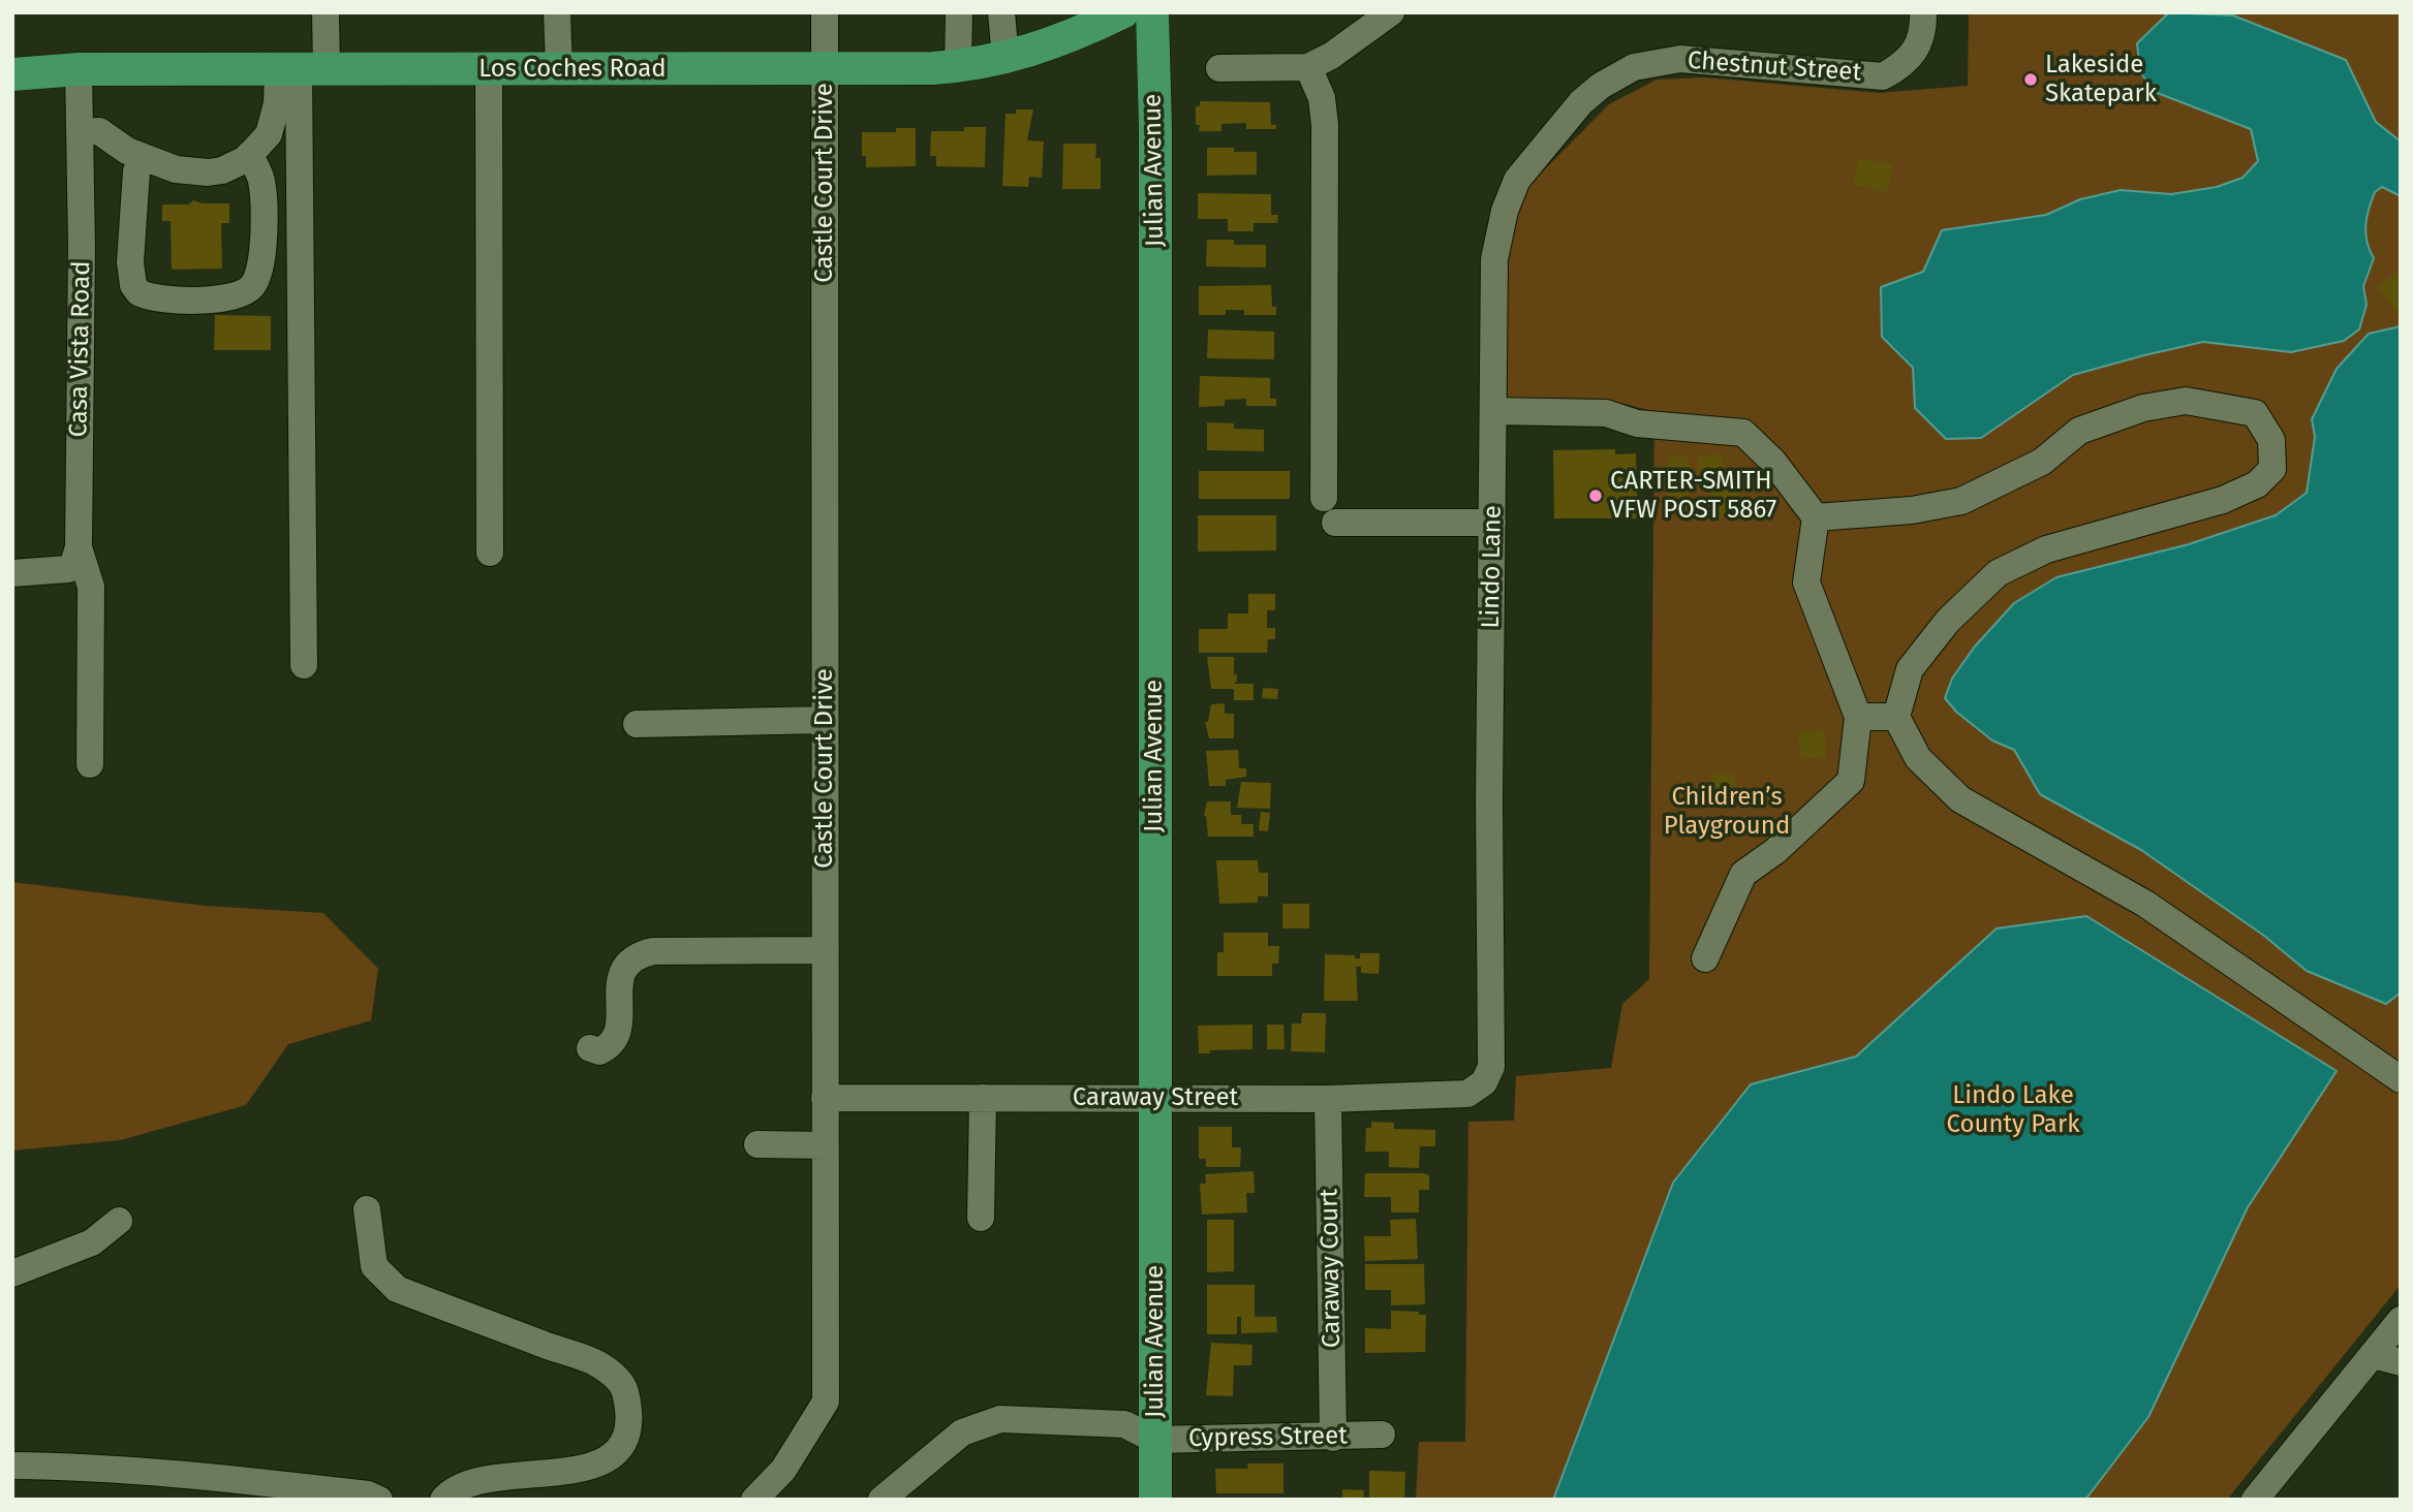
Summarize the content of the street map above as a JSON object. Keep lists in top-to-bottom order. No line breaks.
{"streets":{"main road":["Los Coches Road","Julian Avenue"],"street":["Chestnut Street","Castle Court Drive","Casa Vista Road","Lindo Lane","Caraway Street","Caraway Court","Cypress Street"]},"crossings":[["Chestnut Street","Lindo Lane"],["Los Coches Road","Castle Court Drive"],["Los Coches Road","Casa Vista Road"],["Julian Avenue","Caraway Street"],["Julian Avenue","Cypress Street"],["Castle Court Drive","Caraway Street"],["Lindo Lane","Caraway Street"],["Caraway Street","Caraway Court"],["Caraway Court","Cypress Street"]],"parks":["Children’s Playground","Lindo Lake County Park"],"places":["Lakeside Skatepark","CARTER-SMITH VFW POST 5867"]}
